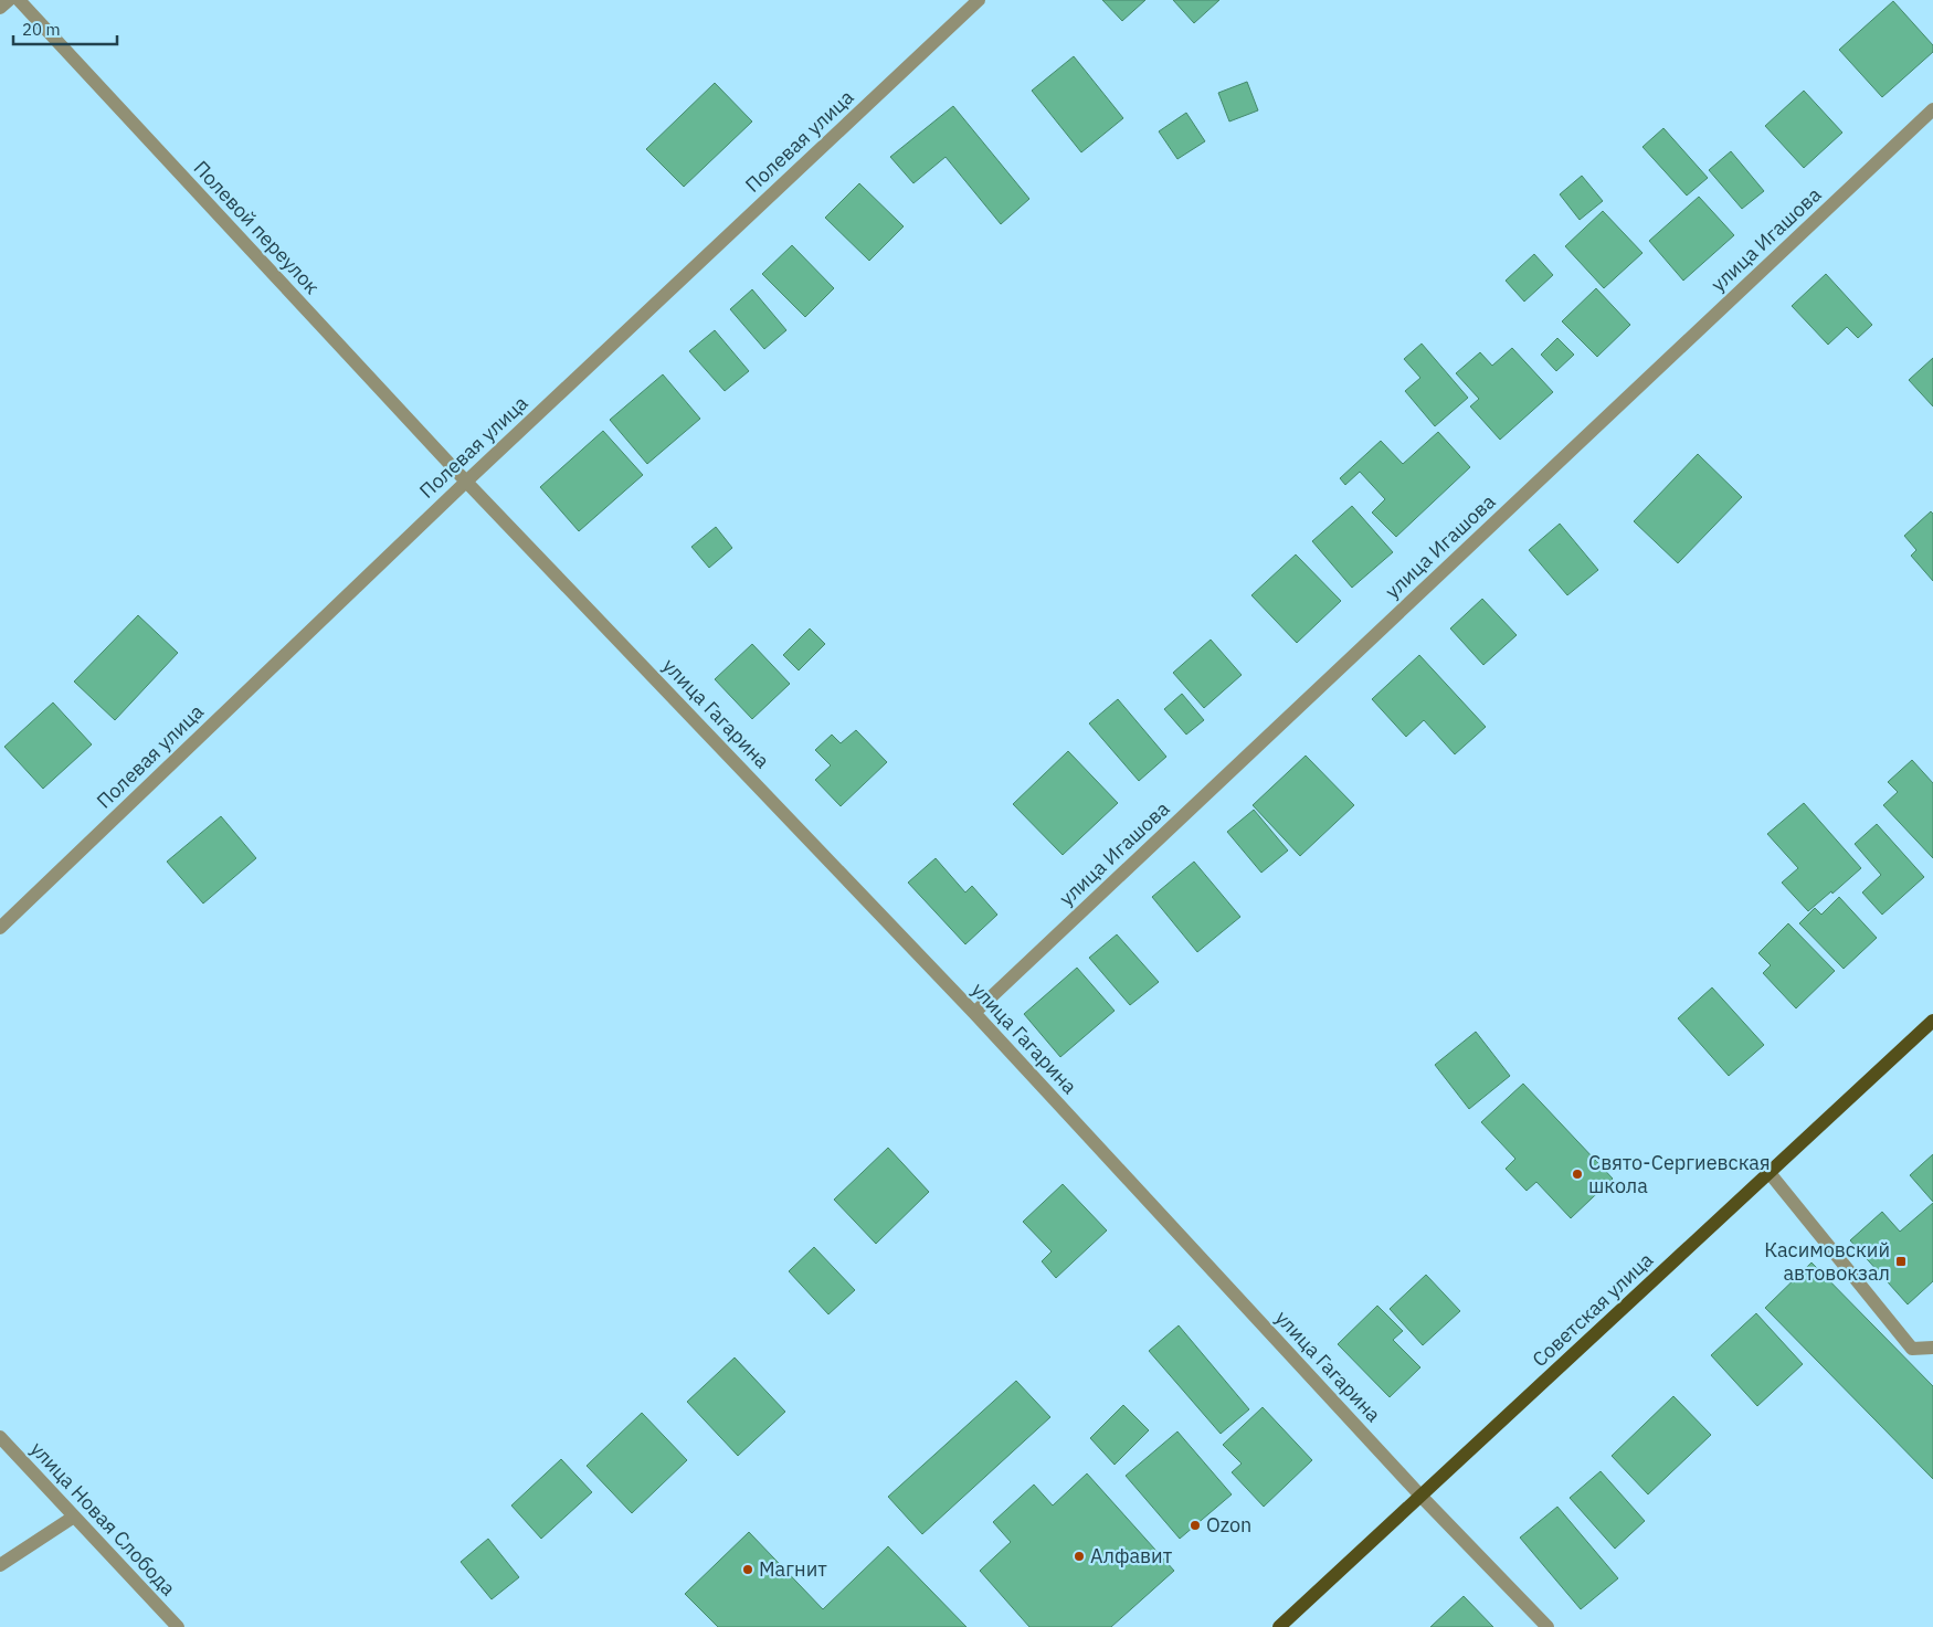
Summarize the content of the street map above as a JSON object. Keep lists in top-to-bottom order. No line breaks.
{"streets":{"main road":["Советская улица"],"street":["Полевая улица","Полевой переулок","улица Игашова","улица Гагарина","улица Новая Слобода"]},"crossings":[["Полевая улица","Полевой переулок"],["Полевая улица","улица Гагарина"],["Полевой переулок","улица Гагарина"],["улица Игашова","улица Гагарина"],["улица Гагарина","Советская улица"]],"places":{"other":["Свято-Сергиевская школа","Ozon","Алфавит","Магнит"],"transit":["Касимовский автовокзал"]},"scale_bar":"20 m"}
